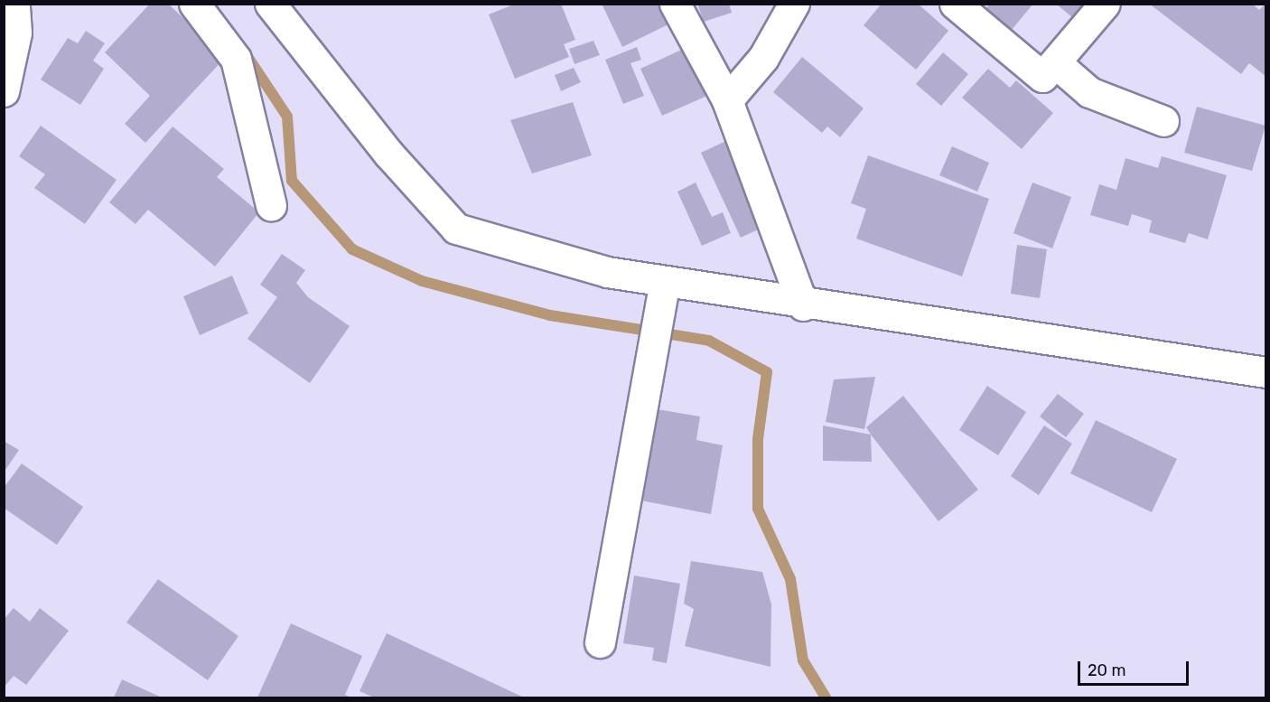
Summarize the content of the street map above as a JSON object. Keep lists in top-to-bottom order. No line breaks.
{"scale_bar":"20 m"}
